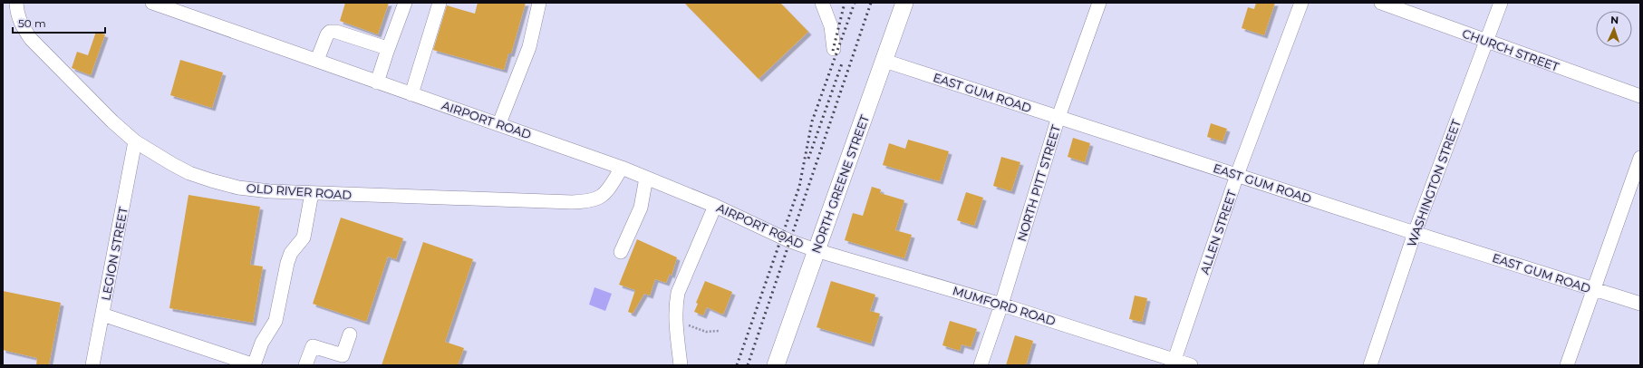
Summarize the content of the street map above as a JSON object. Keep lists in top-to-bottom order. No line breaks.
{"streets":{"main road":["NORTH GREENE STREET"],"street":["CHURCH STREET","EAST GUM ROAD","AIRPORT ROAD","NORTH PITT STREET","WASHINGTON STREET","OLD RIVER ROAD","ALLEN STREET","LEGION STREET","MUMFORD ROAD"]},"crossings":[["CHURCH STREET","WASHINGTON STREET"],["EAST GUM ROAD","NORTH PITT STREET"],["EAST GUM ROAD","WASHINGTON STREET"],["EAST GUM ROAD","NORTH GREENE STREET"],["EAST GUM ROAD","ALLEN STREET"],["AIRPORT ROAD","NORTH GREENE STREET"],["AIRPORT ROAD","OLD RIVER ROAD"],["AIRPORT ROAD","MUMFORD ROAD"],["NORTH PITT STREET","MUMFORD ROAD"],["NORTH GREENE STREET","MUMFORD ROAD"],["OLD RIVER ROAD","LEGION STREET"],["ALLEN STREET","MUMFORD ROAD"]],"scale_bar":"50 m","north":"top"}
